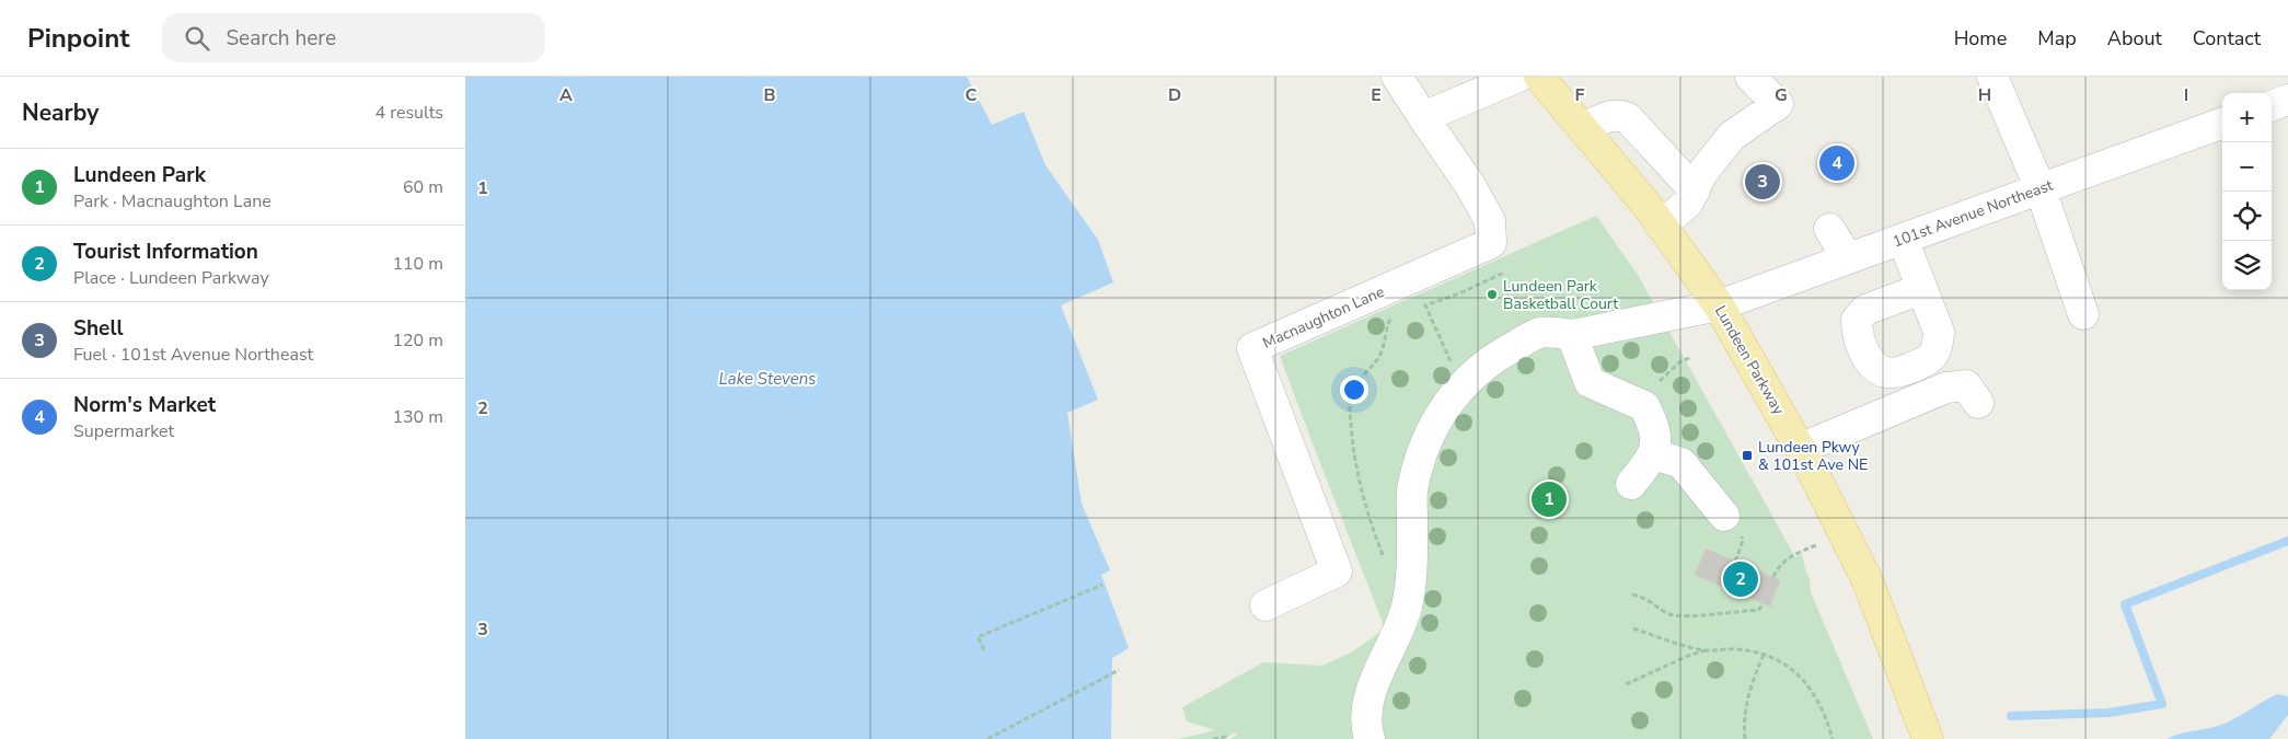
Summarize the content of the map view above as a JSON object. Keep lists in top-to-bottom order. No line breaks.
{"streets":{"main road":["Lundeen Parkway"],"street":["101st Avenue Northeast","Macnaughton Lane"]},"crossings":[["101st Avenue Northeast","Lundeen Parkway"]],"water":["Lake Stevens"],"places":{"other":["Lundeen Park Basketball Court"],"transit":["Lundeen Pkwy & 101st Ave NE"]},"page":{"header":"Pinpoint","search":"Search here","nav":["Home","Map","About","Contact"],"heading":["Nearby","4 results"],"map_buttons":["+","−"],"pins":["4","3","1","2"],"list":[{"mark":"1","name":"Lundeen Park","note":"Park · Macnaughton Lane","value":"60 m"},{"mark":"2","name":"Tourist Information","note":"Place · Lundeen Parkway","value":"110 m"},{"mark":"3","name":"Shell","note":"Fuel · 101st Avenue Northeast","value":"120 m"},{"mark":"4","name":"Norm's Market","note":"Supermarket","value":"130 m"}]},"grid":{"columns":["A","B","C","D","E","F","G","H","I"],"rows":["1","2","3"]}}
